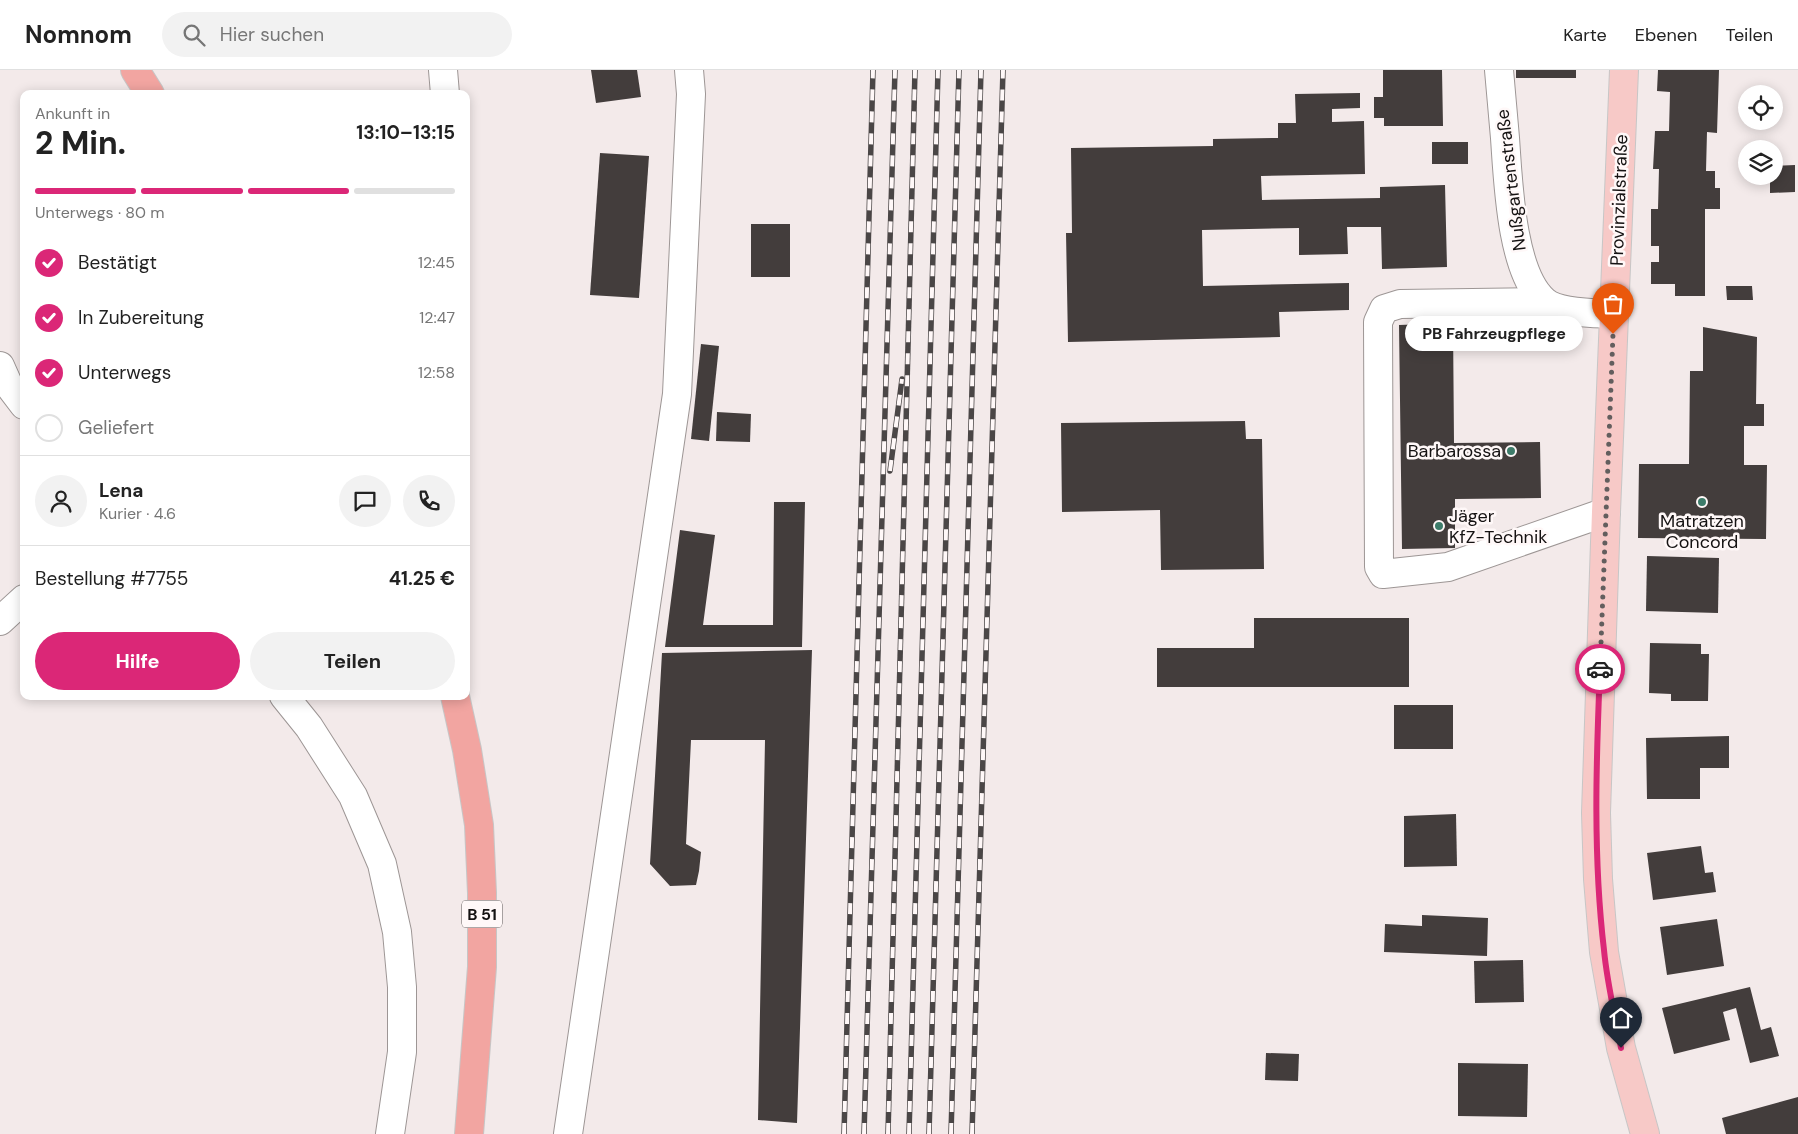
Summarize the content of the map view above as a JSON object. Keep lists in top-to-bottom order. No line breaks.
{"streets":{"highway":["B 51"],"main road":["Provinzialstraße"],"street":["Nußgartenstraße"]},"places":["PB Fahrzeugpflege","Barbarossa","Matratzen Concord","Jäger KfZ-Technik"],"page":{"header":"Nomnom","search":"Hier suchen","nav":["Karte","Ebenen","Teilen"],"heading":["2 Min.","Ankunft in","13:10–13:15"],"panel":["Lena","Kurier · 4.6","Bestellung #7755","41.25 €"],"bar":"Unterwegs · 80 m","list":[["Bestätigt","12:45"],["In Zubereitung","12:47"],["Unterwegs","12:58"],"Geliefert"],"bubble":"PB Fahrzeugpflege","buttons":["Hilfe","Teilen"]}}
